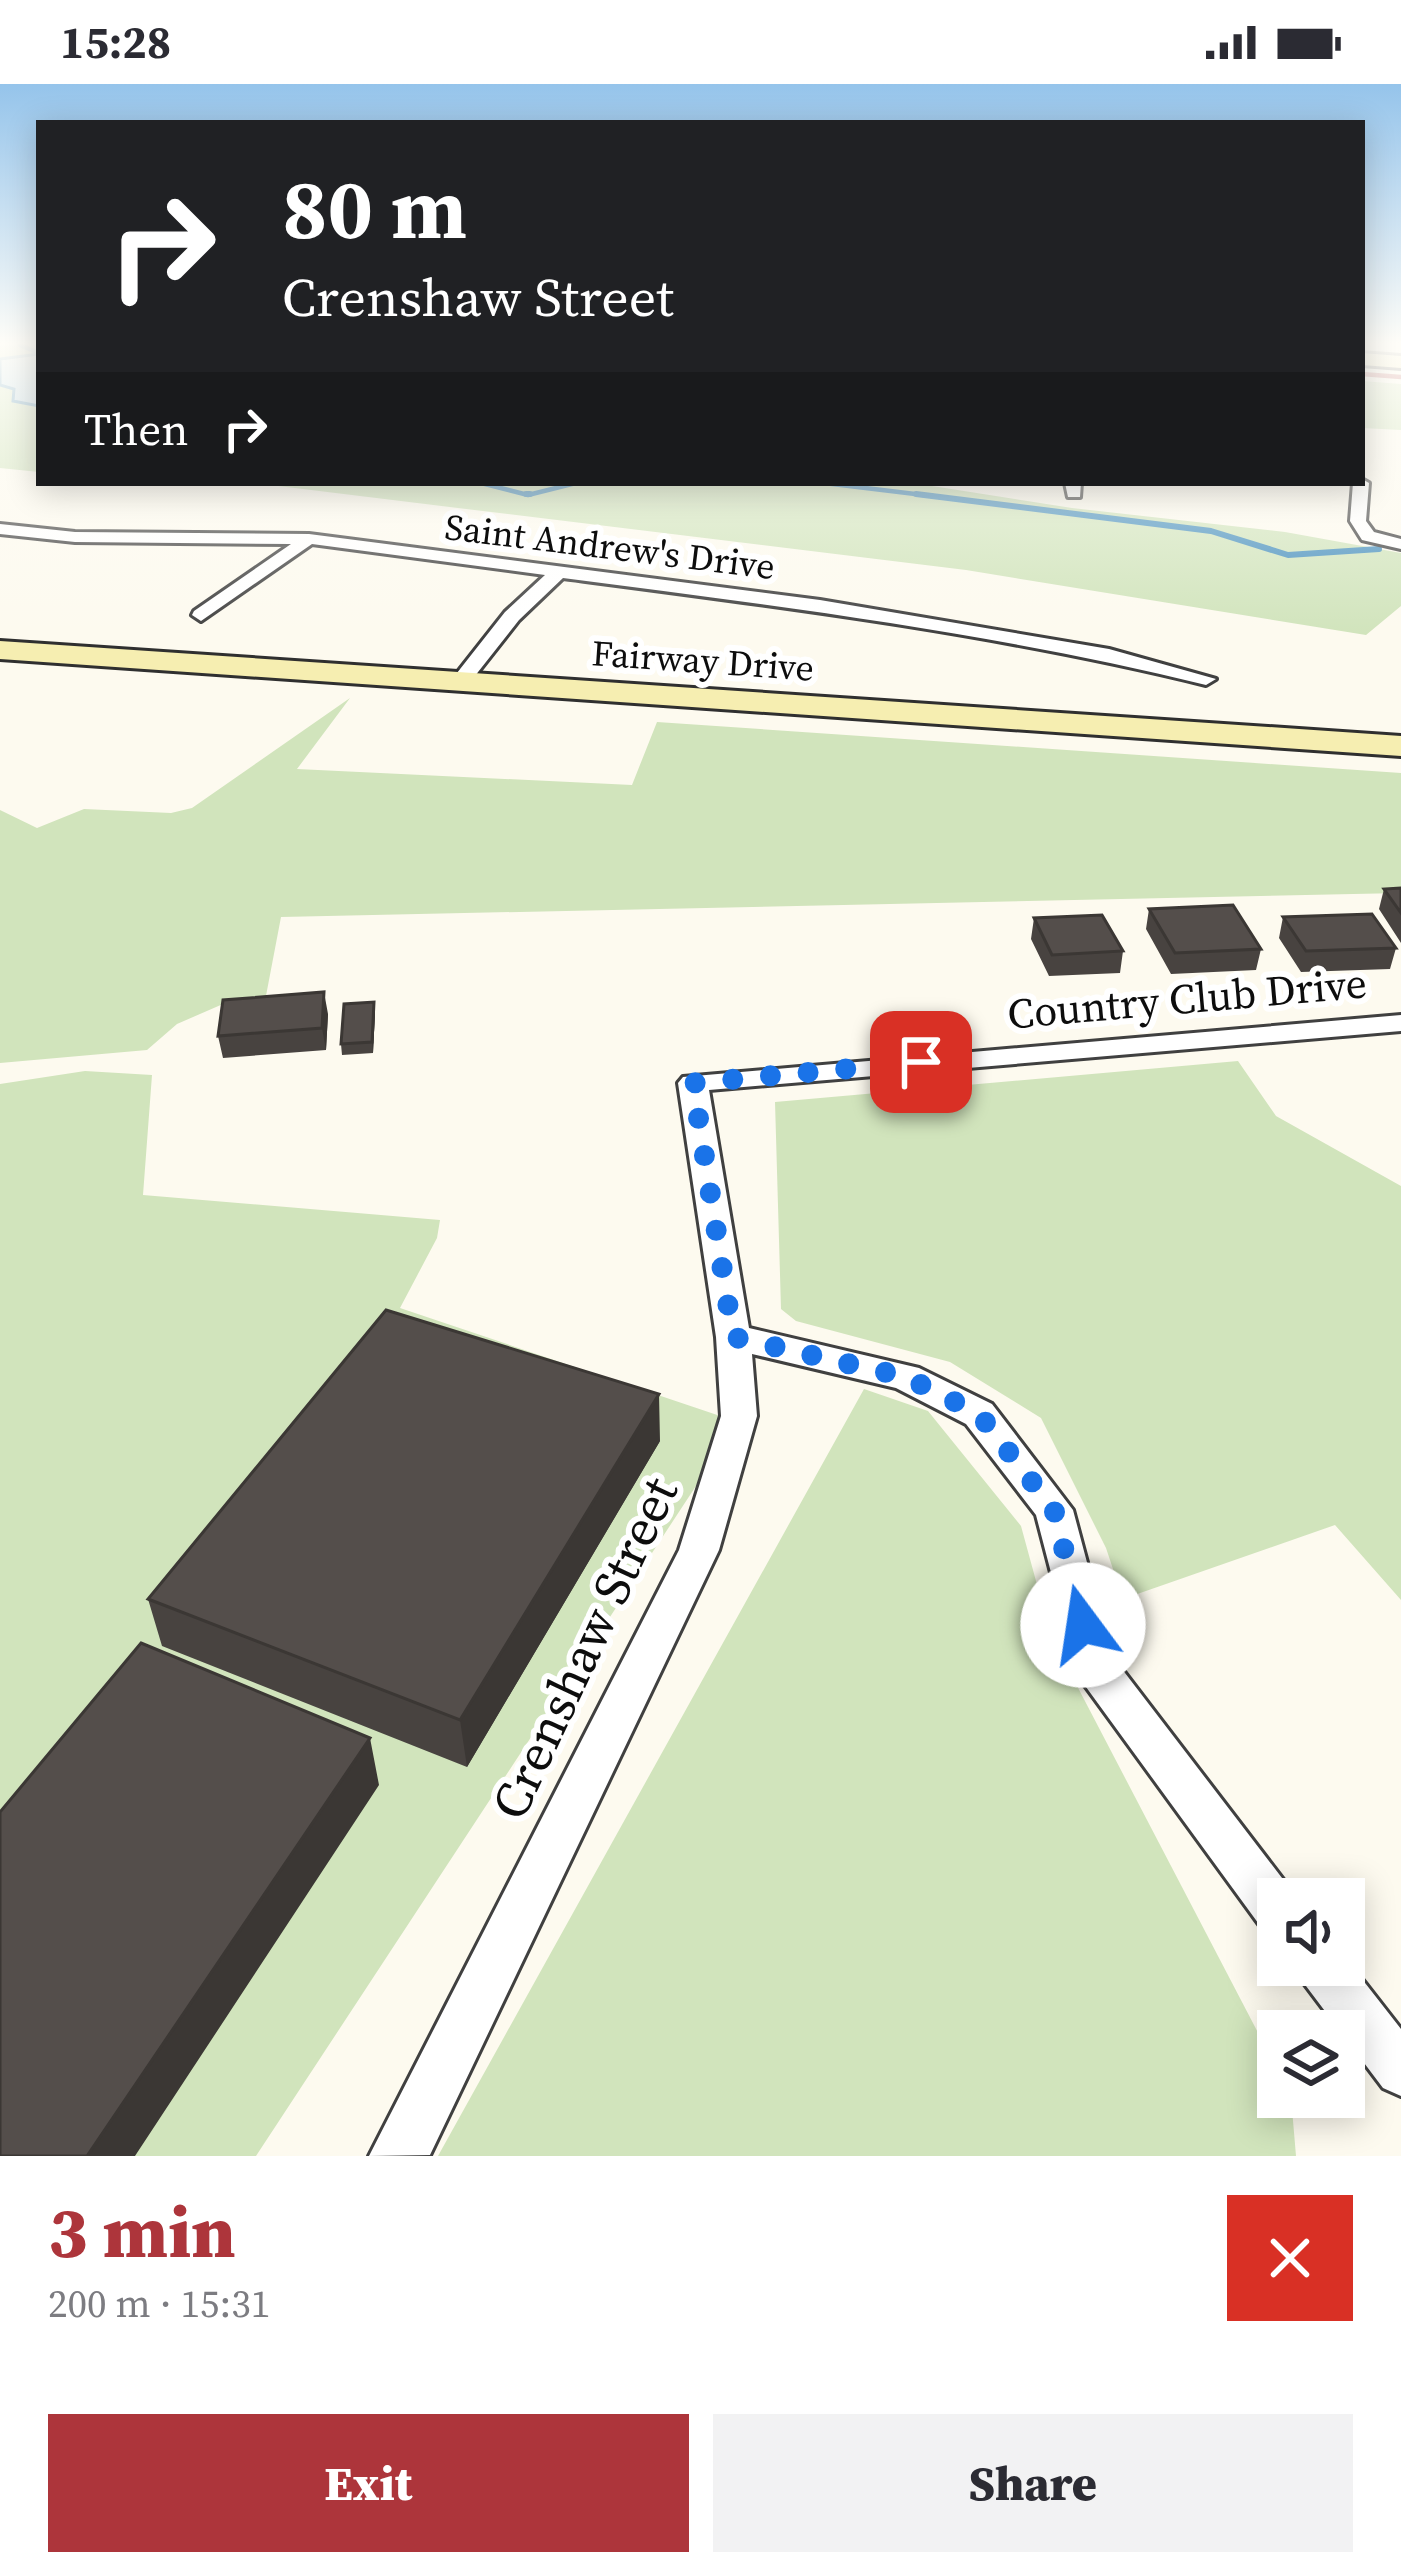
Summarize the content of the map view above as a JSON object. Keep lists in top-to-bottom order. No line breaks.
{"streets":{"main road":["Fairway Drive"],"street":["Saint Andrew's Drive","Country Club Drive","Crenshaw Street"]},"crossings":[["Country Club Drive","Crenshaw Street"]],"page":{"status":"15:28","turn":["80 m","Crenshaw Street"],"then":"Then","heading":["3 min","200 m · 15:31"],"buttons":["Exit","Share"]}}
